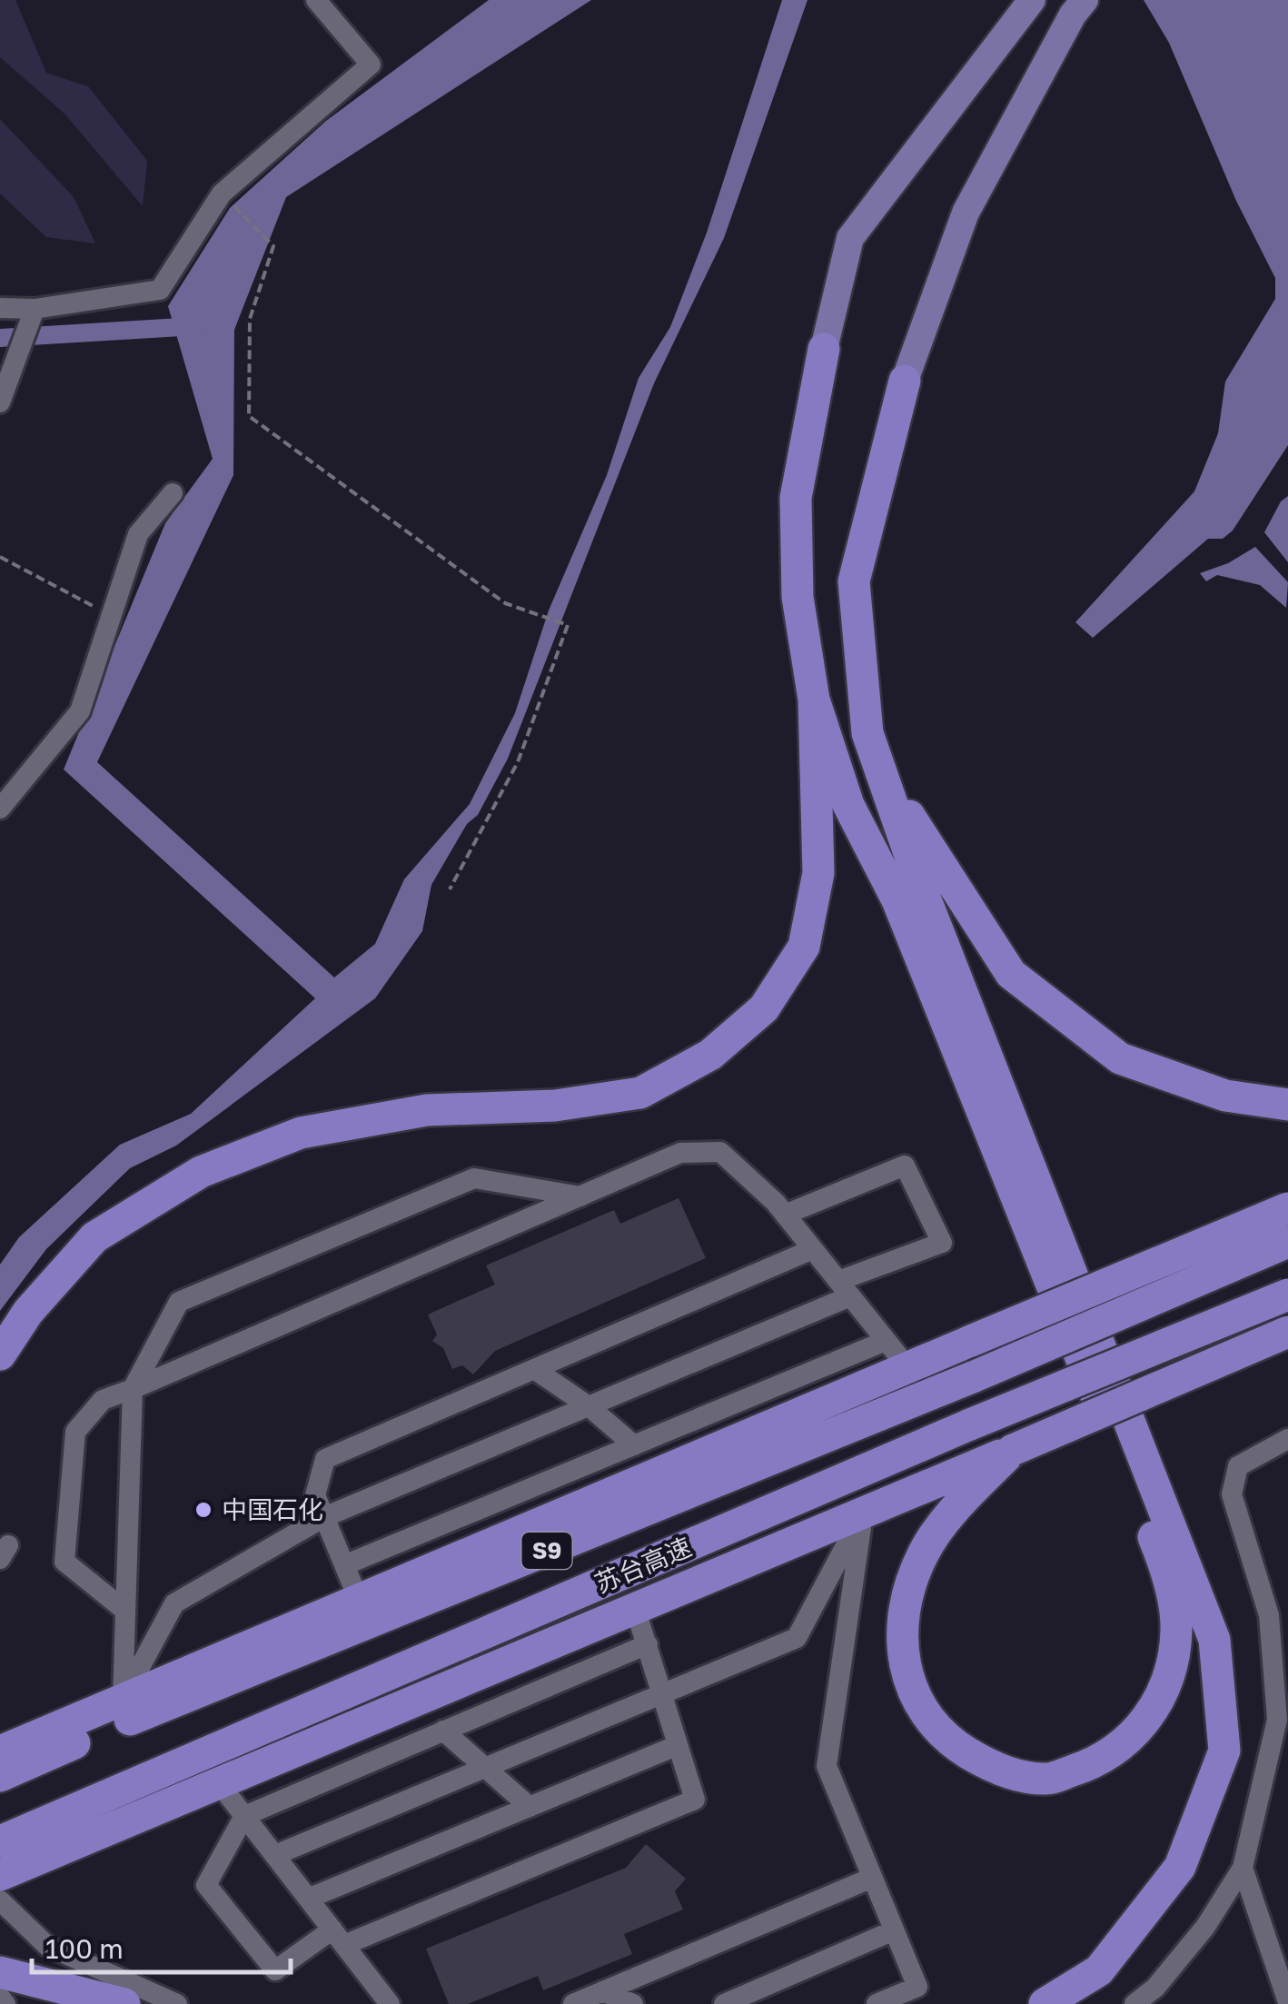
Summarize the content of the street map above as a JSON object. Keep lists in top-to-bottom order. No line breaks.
{"streets":{"highway":["S9","苏台高速"]},"places":["中国石化"],"scale_bar":"100 m"}
